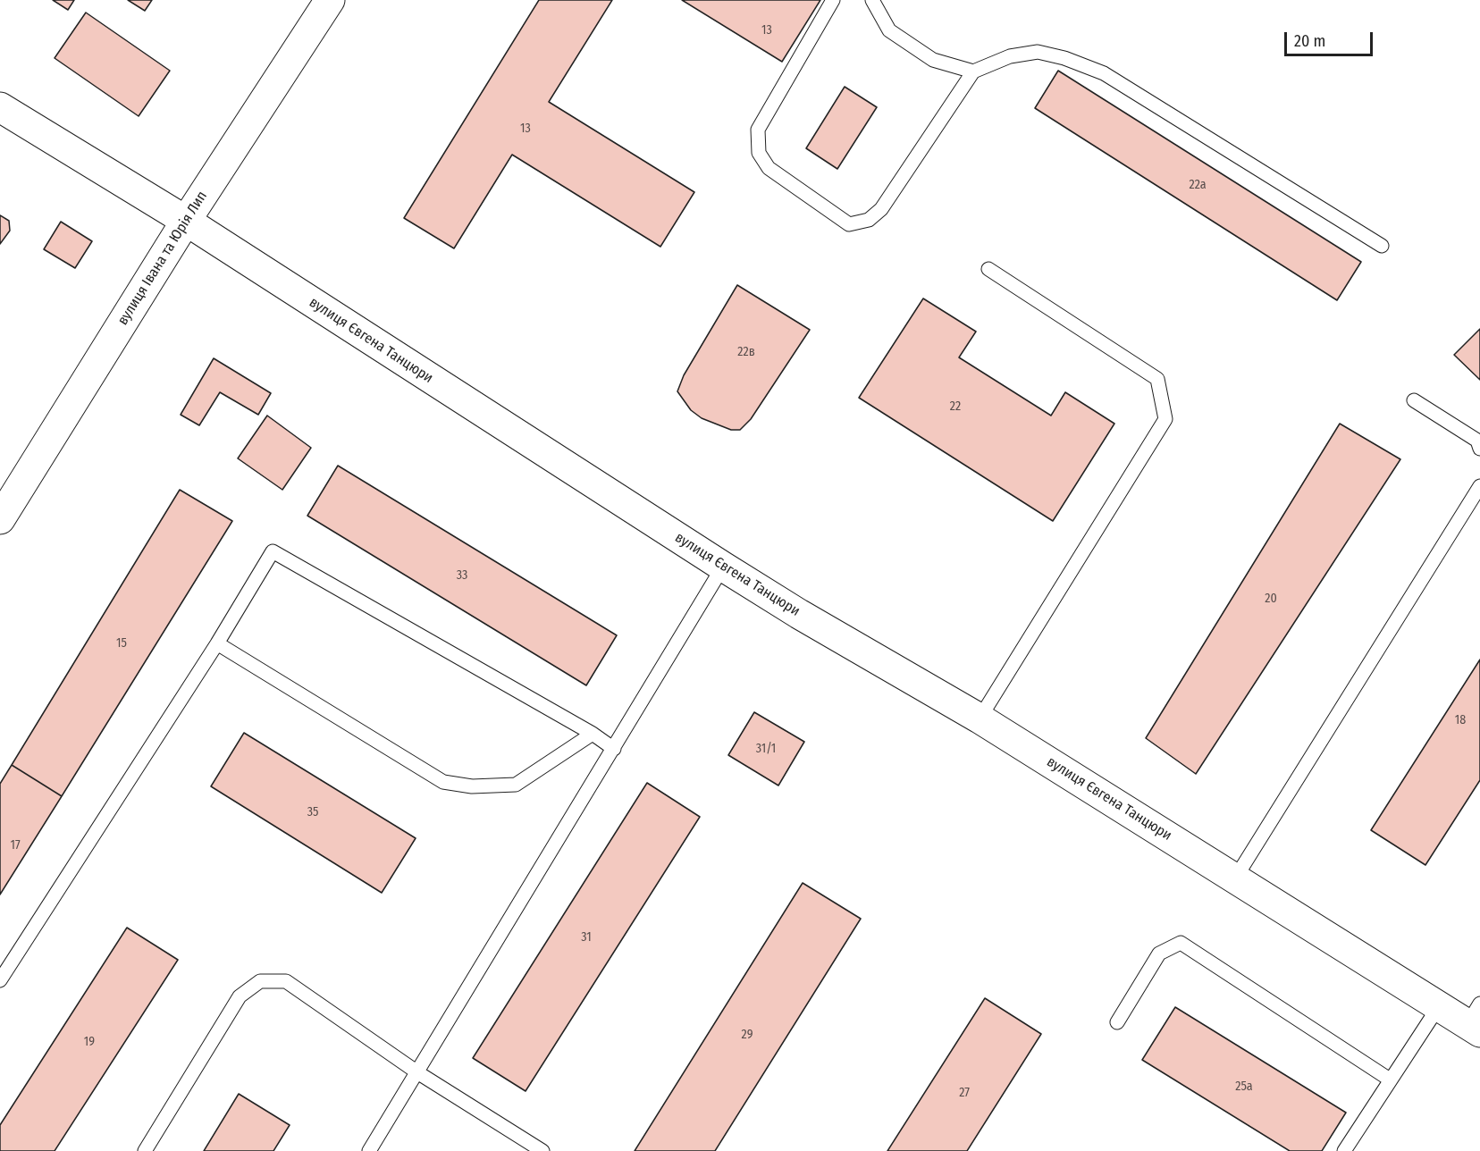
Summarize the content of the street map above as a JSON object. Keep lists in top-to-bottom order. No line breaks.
{"streets":{"street":["вулиця Івана та Юрія Лип","вулиця Євгена Танцюри"]},"crossings":[["вулиця Івана та Юрія Лип","вулиця Євгена Танцюри"]],"house_numbers":["13","13","22а","22в","22","33","20","15","18","31/1","35","17","31","29","19","25а","27"],"scale_bar":"20 m"}
